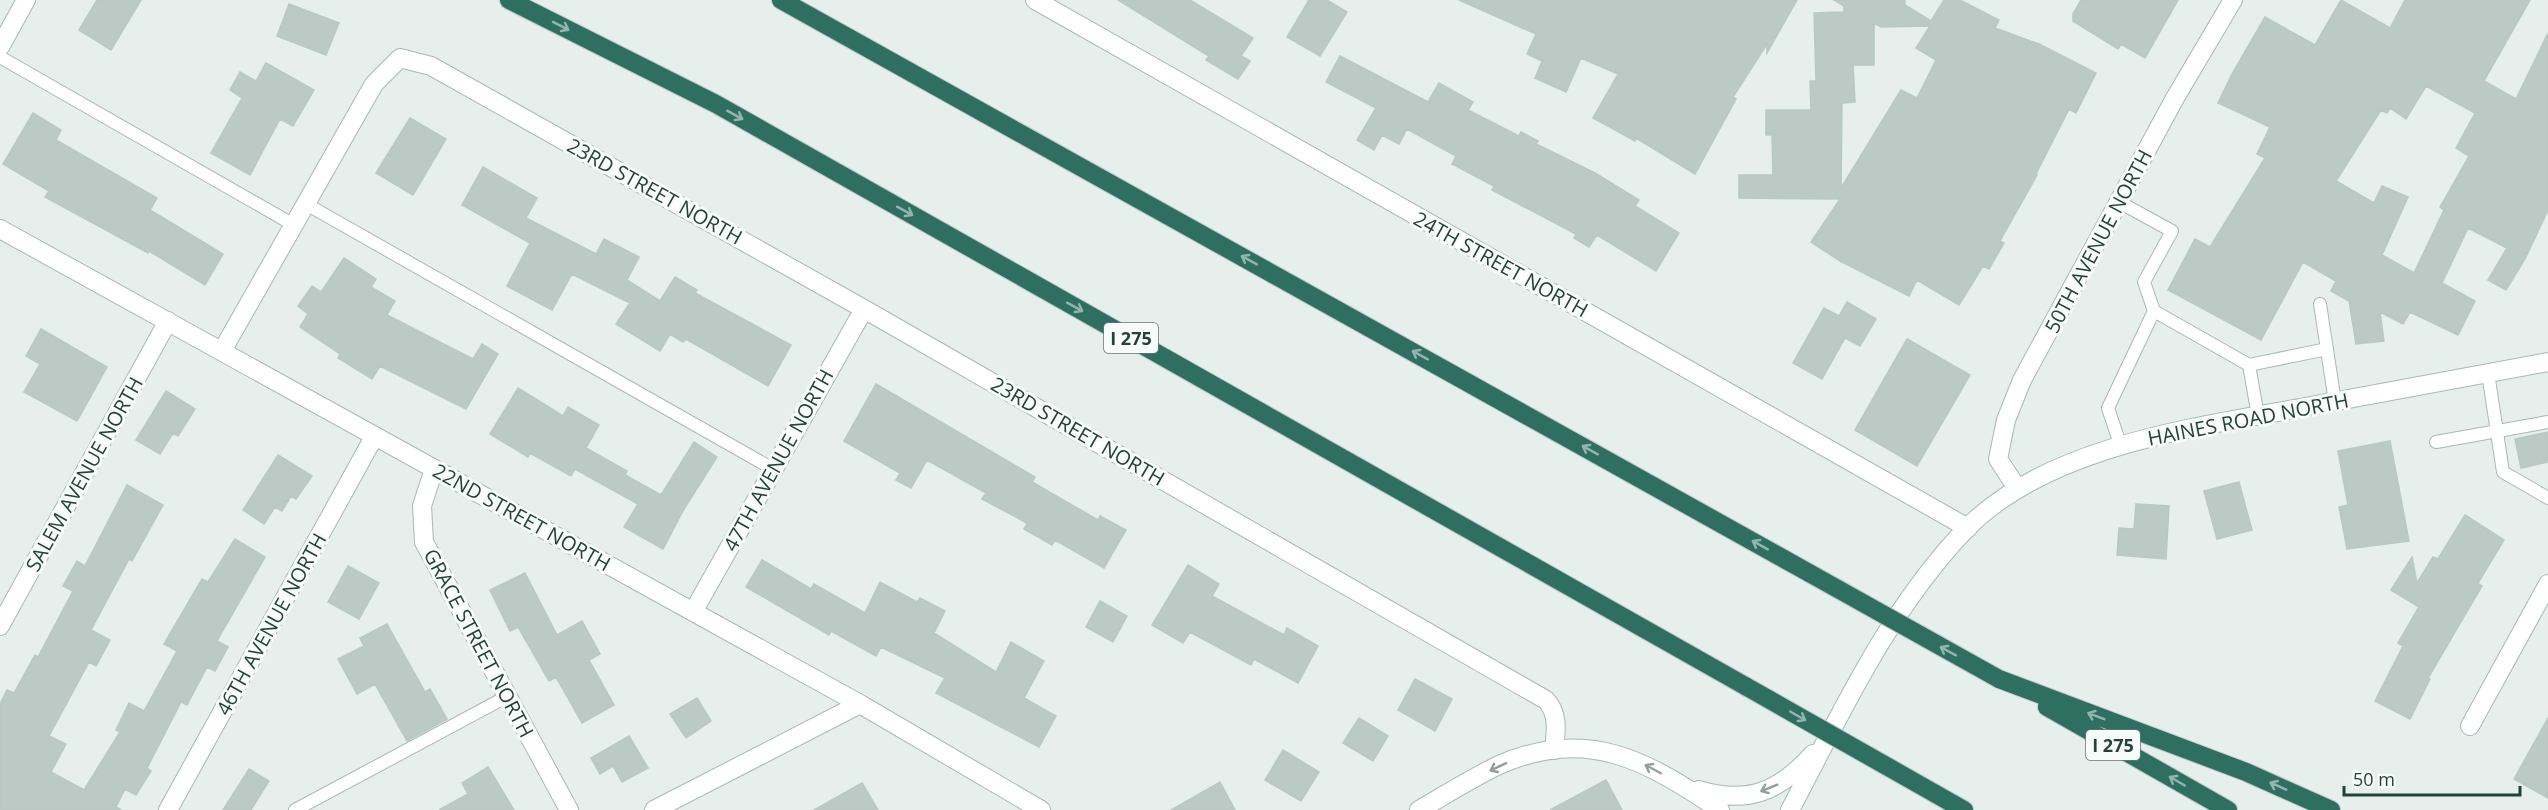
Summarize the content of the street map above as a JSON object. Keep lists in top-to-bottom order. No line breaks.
{"streets":{"highway":["I 275"],"street":["23RD STREET NORTH","50TH AVENUE NORTH","24TH STREET NORTH","HAINES ROAD NORTH","47TH AVENUE NORTH","SALEM AVENUE NORTH","22ND STREET NORTH","46TH AVENUE NORTH","GRACE STREET NORTH"]},"crossings":[["23RD STREET NORTH","47TH AVENUE NORTH"],["50TH AVENUE NORTH","HAINES ROAD NORTH"],["24TH STREET NORTH","HAINES ROAD NORTH"],["47TH AVENUE NORTH","22ND STREET NORTH"],["SALEM AVENUE NORTH","22ND STREET NORTH"],["22ND STREET NORTH","46TH AVENUE NORTH"],["22ND STREET NORTH","GRACE STREET NORTH"]],"scale_bar":"50 m"}
